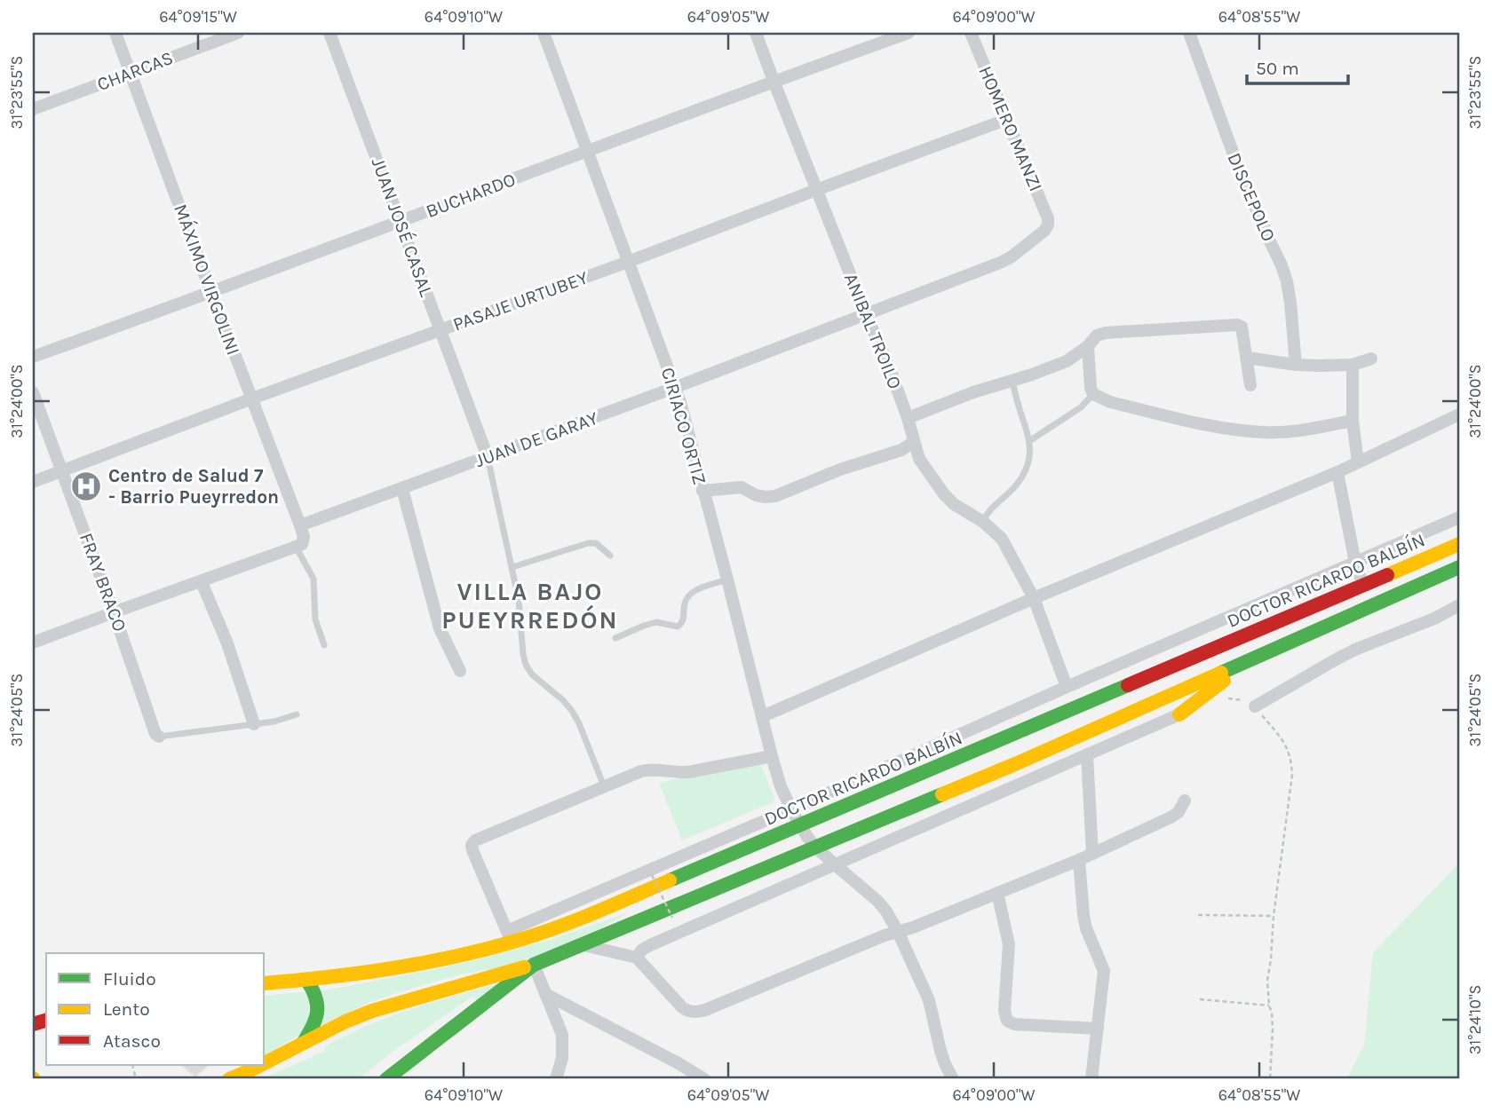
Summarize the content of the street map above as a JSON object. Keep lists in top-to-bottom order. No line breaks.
{"streets":{"main road":["DOCTOR RICARDO BALBÍN"],"street":["CHARCAS","HOMERO MANZI","BUCHARDO","DISCEPOLO","JUAN JOSÉ CASAL","MÁXIMO VIRGOLINI","PASAJE URTUBEY","ANIBAL TROILO","CIRIACO ORTIZ","JUAN DE GARAY","FRAY BRACO"]},"crossings":[["CHARCAS","MÁXIMO VIRGOLINI"],["HOMERO MANZI","PASAJE URTUBEY"],["HOMERO MANZI","JUAN DE GARAY"],["BUCHARDO","JUAN JOSÉ CASAL"],["BUCHARDO","MÁXIMO VIRGOLINI"],["BUCHARDO","ANIBAL TROILO"],["BUCHARDO","CIRIACO ORTIZ"],["JUAN JOSÉ CASAL","PASAJE URTUBEY"],["JUAN JOSÉ CASAL","JUAN DE GARAY"],["MÁXIMO VIRGOLINI","PASAJE URTUBEY"],["MÁXIMO VIRGOLINI","JUAN DE GARAY"],["PASAJE URTUBEY","ANIBAL TROILO"],["PASAJE URTUBEY","CIRIACO ORTIZ"],["PASAJE URTUBEY","FRAY BRACO"],["ANIBAL TROILO","JUAN DE GARAY"],["CIRIACO ORTIZ","JUAN DE GARAY"],["CIRIACO ORTIZ","DOCTOR RICARDO BALBÍN"]],"districts":["VILLA BAJO PUEYRREDÓN"],"places":{"hospital":["Centro de Salud 7 - Barrio Pueyrredon"]},"legend":["Fluido","Lento","Atasco"],"scale_bar":"50 m","coordinates":["64°09'15\"W","64°09'10\"W","64°09'05\"W","64°09'00\"W","64°08'55\"W","31°23'55\"S","31°24'00\"S","31°24'05\"S","31°24'10\"S"]}
